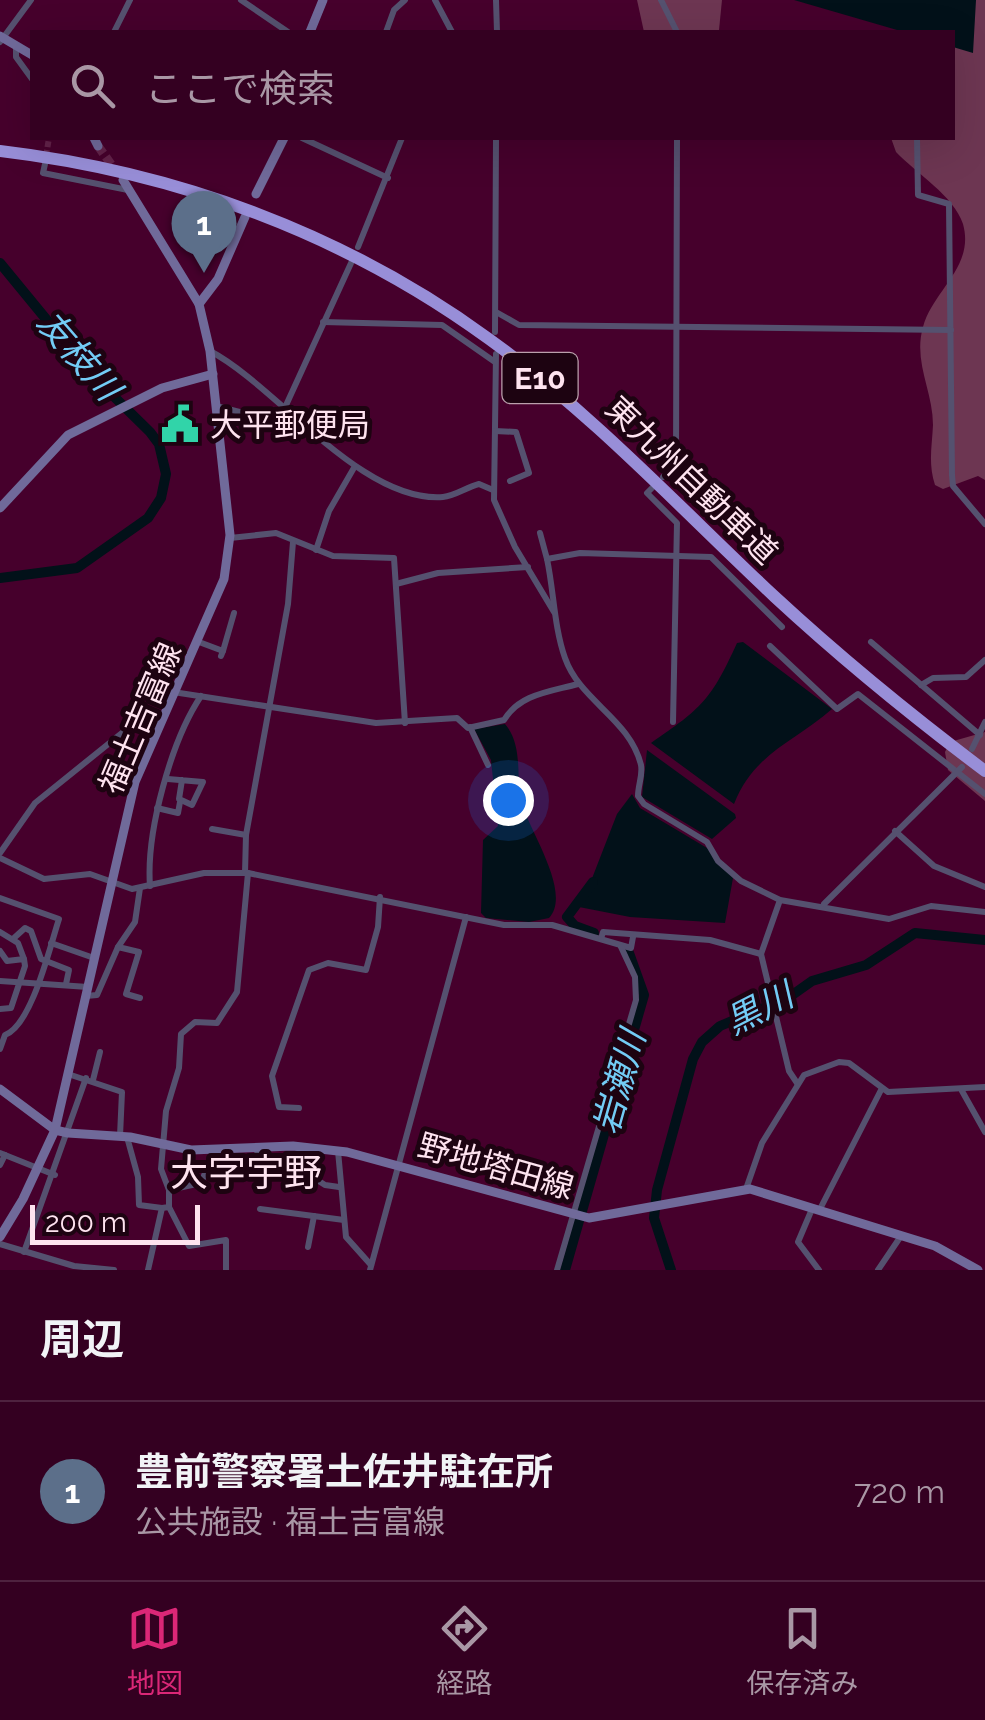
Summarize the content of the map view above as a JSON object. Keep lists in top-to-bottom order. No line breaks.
{"streets":{"highway":["E10","東九州自動車道"],"main road":["福土吉富線","野地塔田線"]},"crossings":[["福土吉富線","野地塔田線"]],"districts":["大字宇野"],"water":["友枝川","黒川","岩瀬川"],"places":{"public building":["大平郵便局"]},"scale_bar":"200 m","page":{"search":"ここで検索","pins":"1","scale":"200 m","heading":"周辺","list":[{"mark":"1","name":"豊前警察署土佐井駐在所","note":"公共施設 · 福土吉富線","value":"720 m"}],"nav":["地図","経路","保存済み"]}}
